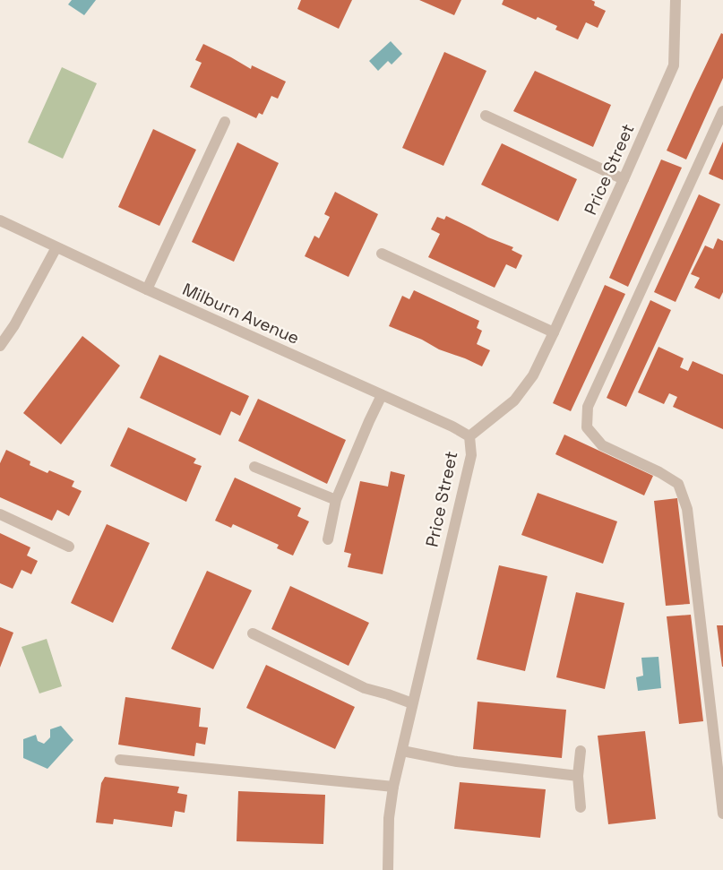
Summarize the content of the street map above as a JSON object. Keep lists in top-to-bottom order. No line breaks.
{"streets":{"street":["Price Street","Milburn Avenue"]},"crossings":[["Price Street","Milburn Avenue"]]}
